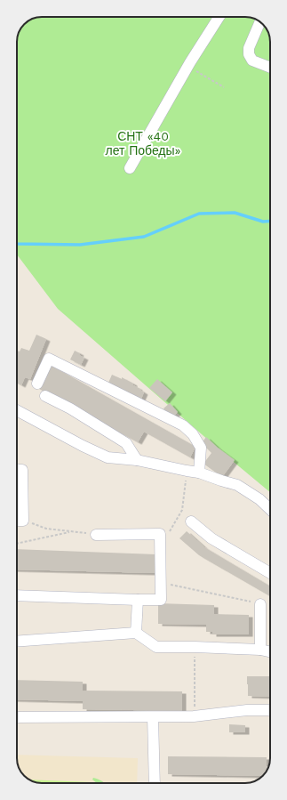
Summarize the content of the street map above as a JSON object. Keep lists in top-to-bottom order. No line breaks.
{"parks":["СНТ «40 лет Победы»"]}
